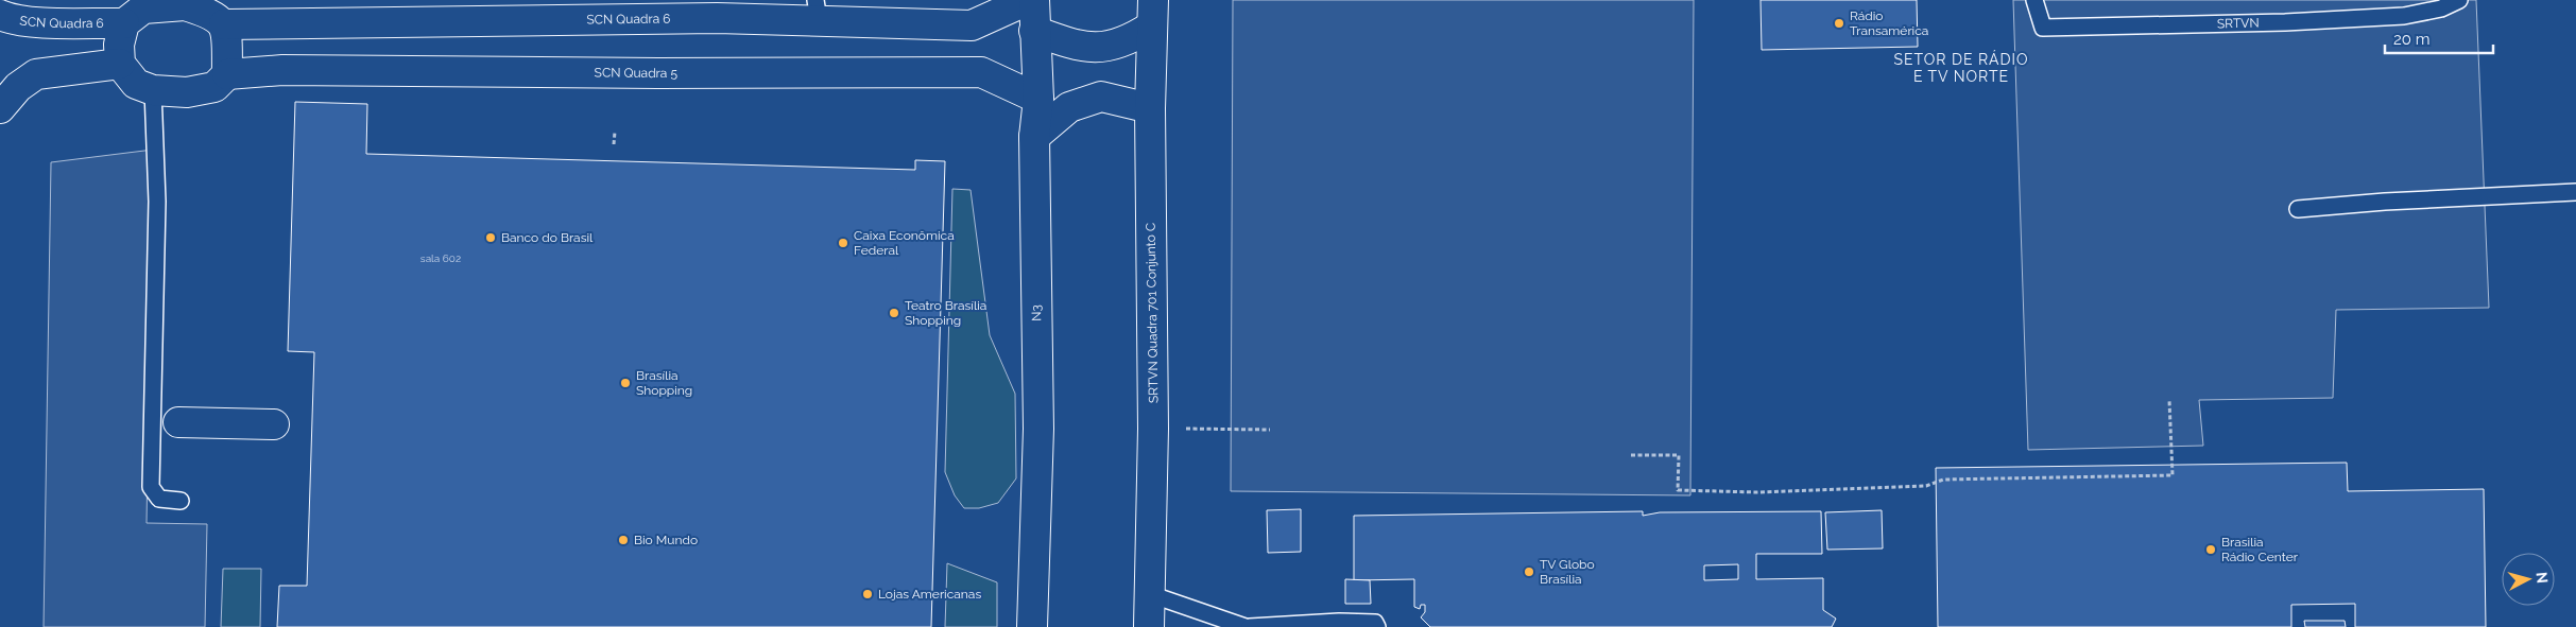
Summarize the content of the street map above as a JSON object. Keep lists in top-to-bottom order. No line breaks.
{"streets":{"street":["SCN Quadra 6","SCN Quadra 5","N3","SRTVN Quadra 701 Conjunto C"],"lane":["SRTVN"]},"crossings":[["SCN Quadra 6","SCN Quadra 5"],["SCN Quadra 5","N3"]],"districts":["SETOR DE RÁDIO E TV NORTE"],"places":["Rádio Transamérica","Banco do Brasil","Caixa Econômica Federal","Teatro Brasília Shopping","Brasília Shopping","Bio Mundo","Brasilia Rádio Center","TV Globo Brasília","Lojas Americanas"],"house_numbers":["sala 602"],"scale_bar":"20 m","north":"right"}
